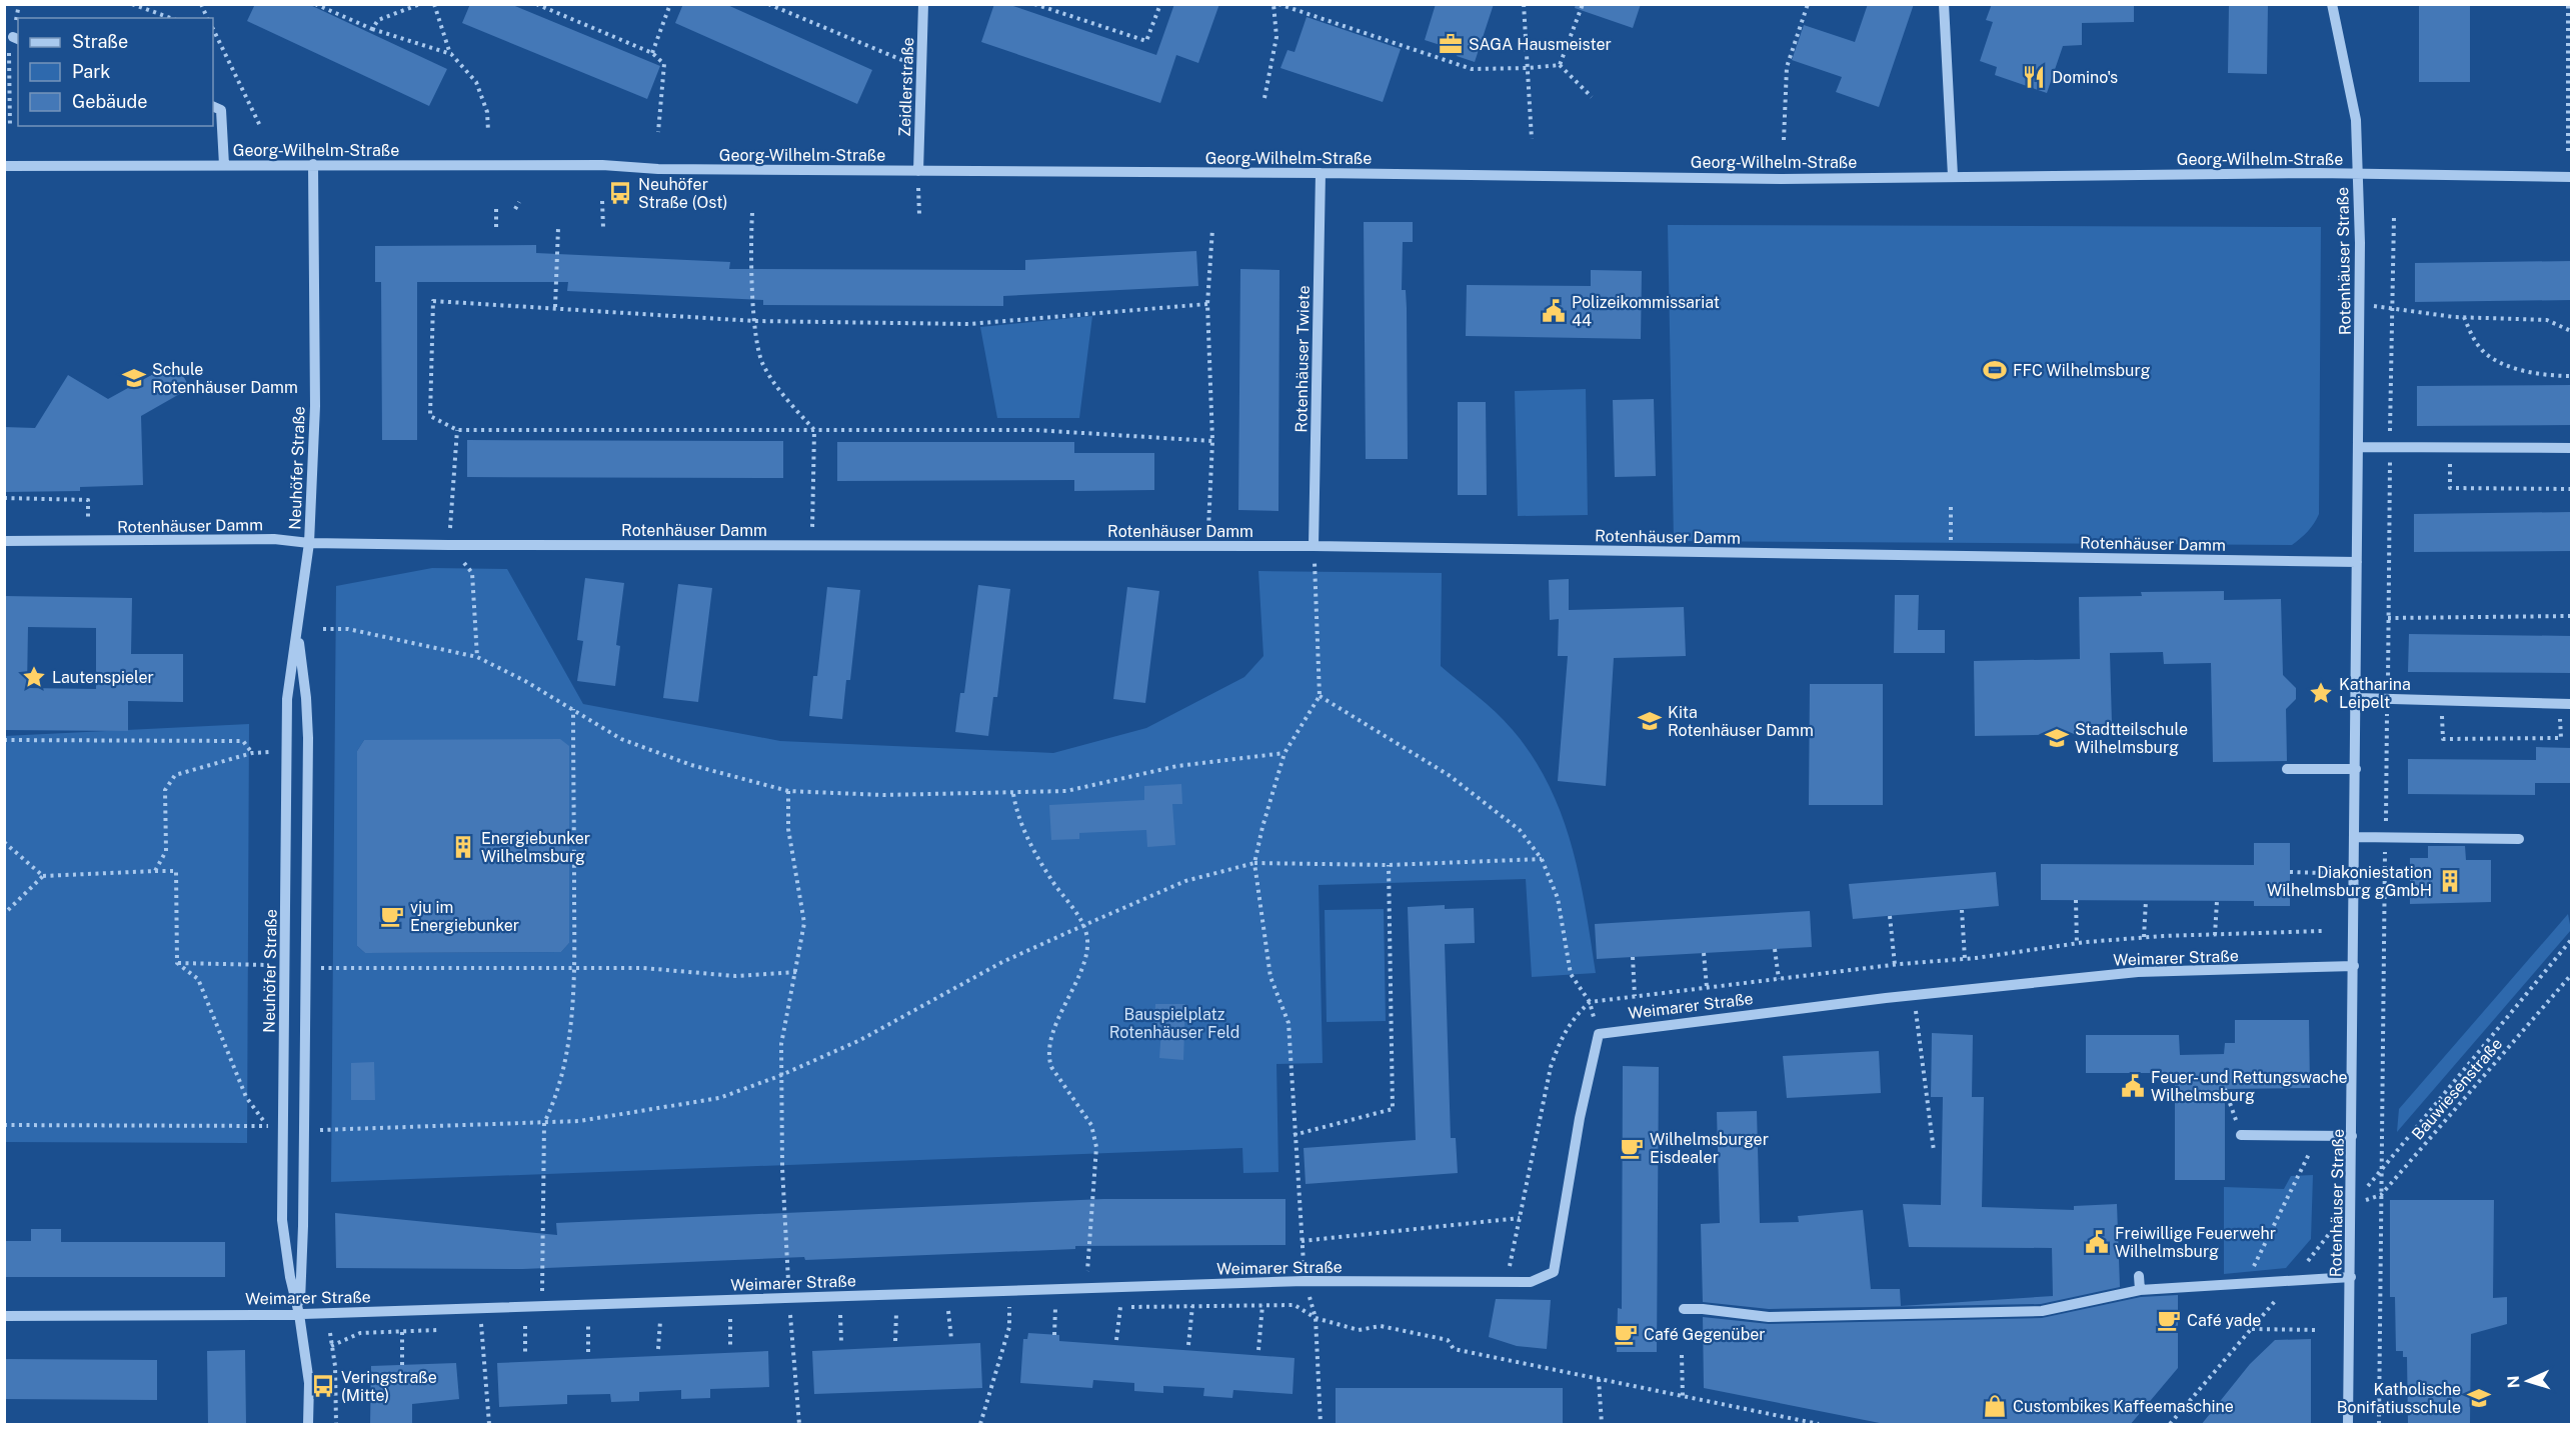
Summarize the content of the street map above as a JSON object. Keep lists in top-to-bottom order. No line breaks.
{"streets":{"street":["Zeidlerstraße","Georg-Wilhelm-Straße","Rotenhäuser Straße","Rotenhäuser Twiete","Neuhöfer Straße","Rotenhäuser Damm","Weimarer Straße"],"path":["Bauwiesenstraße"]},"crossings":[["Zeidlerstraße","Georg-Wilhelm-Straße"],["Georg-Wilhelm-Straße","Rotenhäuser Straße"],["Georg-Wilhelm-Straße","Rotenhäuser Twiete"],["Georg-Wilhelm-Straße","Neuhöfer Straße"],["Rotenhäuser Straße","Rotenhäuser Damm"],["Rotenhäuser Straße","Weimarer Straße"],["Rotenhäuser Straße","Bauwiesenstraße"],["Rotenhäuser Twiete","Rotenhäuser Damm"],["Neuhöfer Straße","Rotenhäuser Damm"],["Neuhöfer Straße","Weimarer Straße"]],"parks":["Bauspielplatz Rotenhäuser Feld"],"places":{"office":["SAGA Hausmeister"],"restaurant":["Domino's"],"bus stop":["Neuhöfer Straße (Ost)","Veringstraße (Mitte)"],"public building":["Polizeikommissariat 44","Feuer- und Rettungswache Wilhelmsburg","Freiwillige Feuerwehr Wilhelmsburg"],"sports":["FFC Wilhelmsburg"],"school or university":["Schule Rotenhäuser Damm","Kita Rotenhäuser Damm","Stadtteilschule Wilhelmsburg","Katholische Bonifatiusschule"],"place":["Lautenspieler","Katharina Leipelt"],"building":["Energiebunker Wilhelmsburg","Diakoniestation Wilhelmsburg gGmbH"],"cafe":["vju im Energiebunker","Wilhelmsburger Eisdealer","Café yade","Café Gegenüber"],"shop":["Custombikes Kaffeemaschine"]},"legend":["Straße","Park","Gebäude"],"north":"left"}
